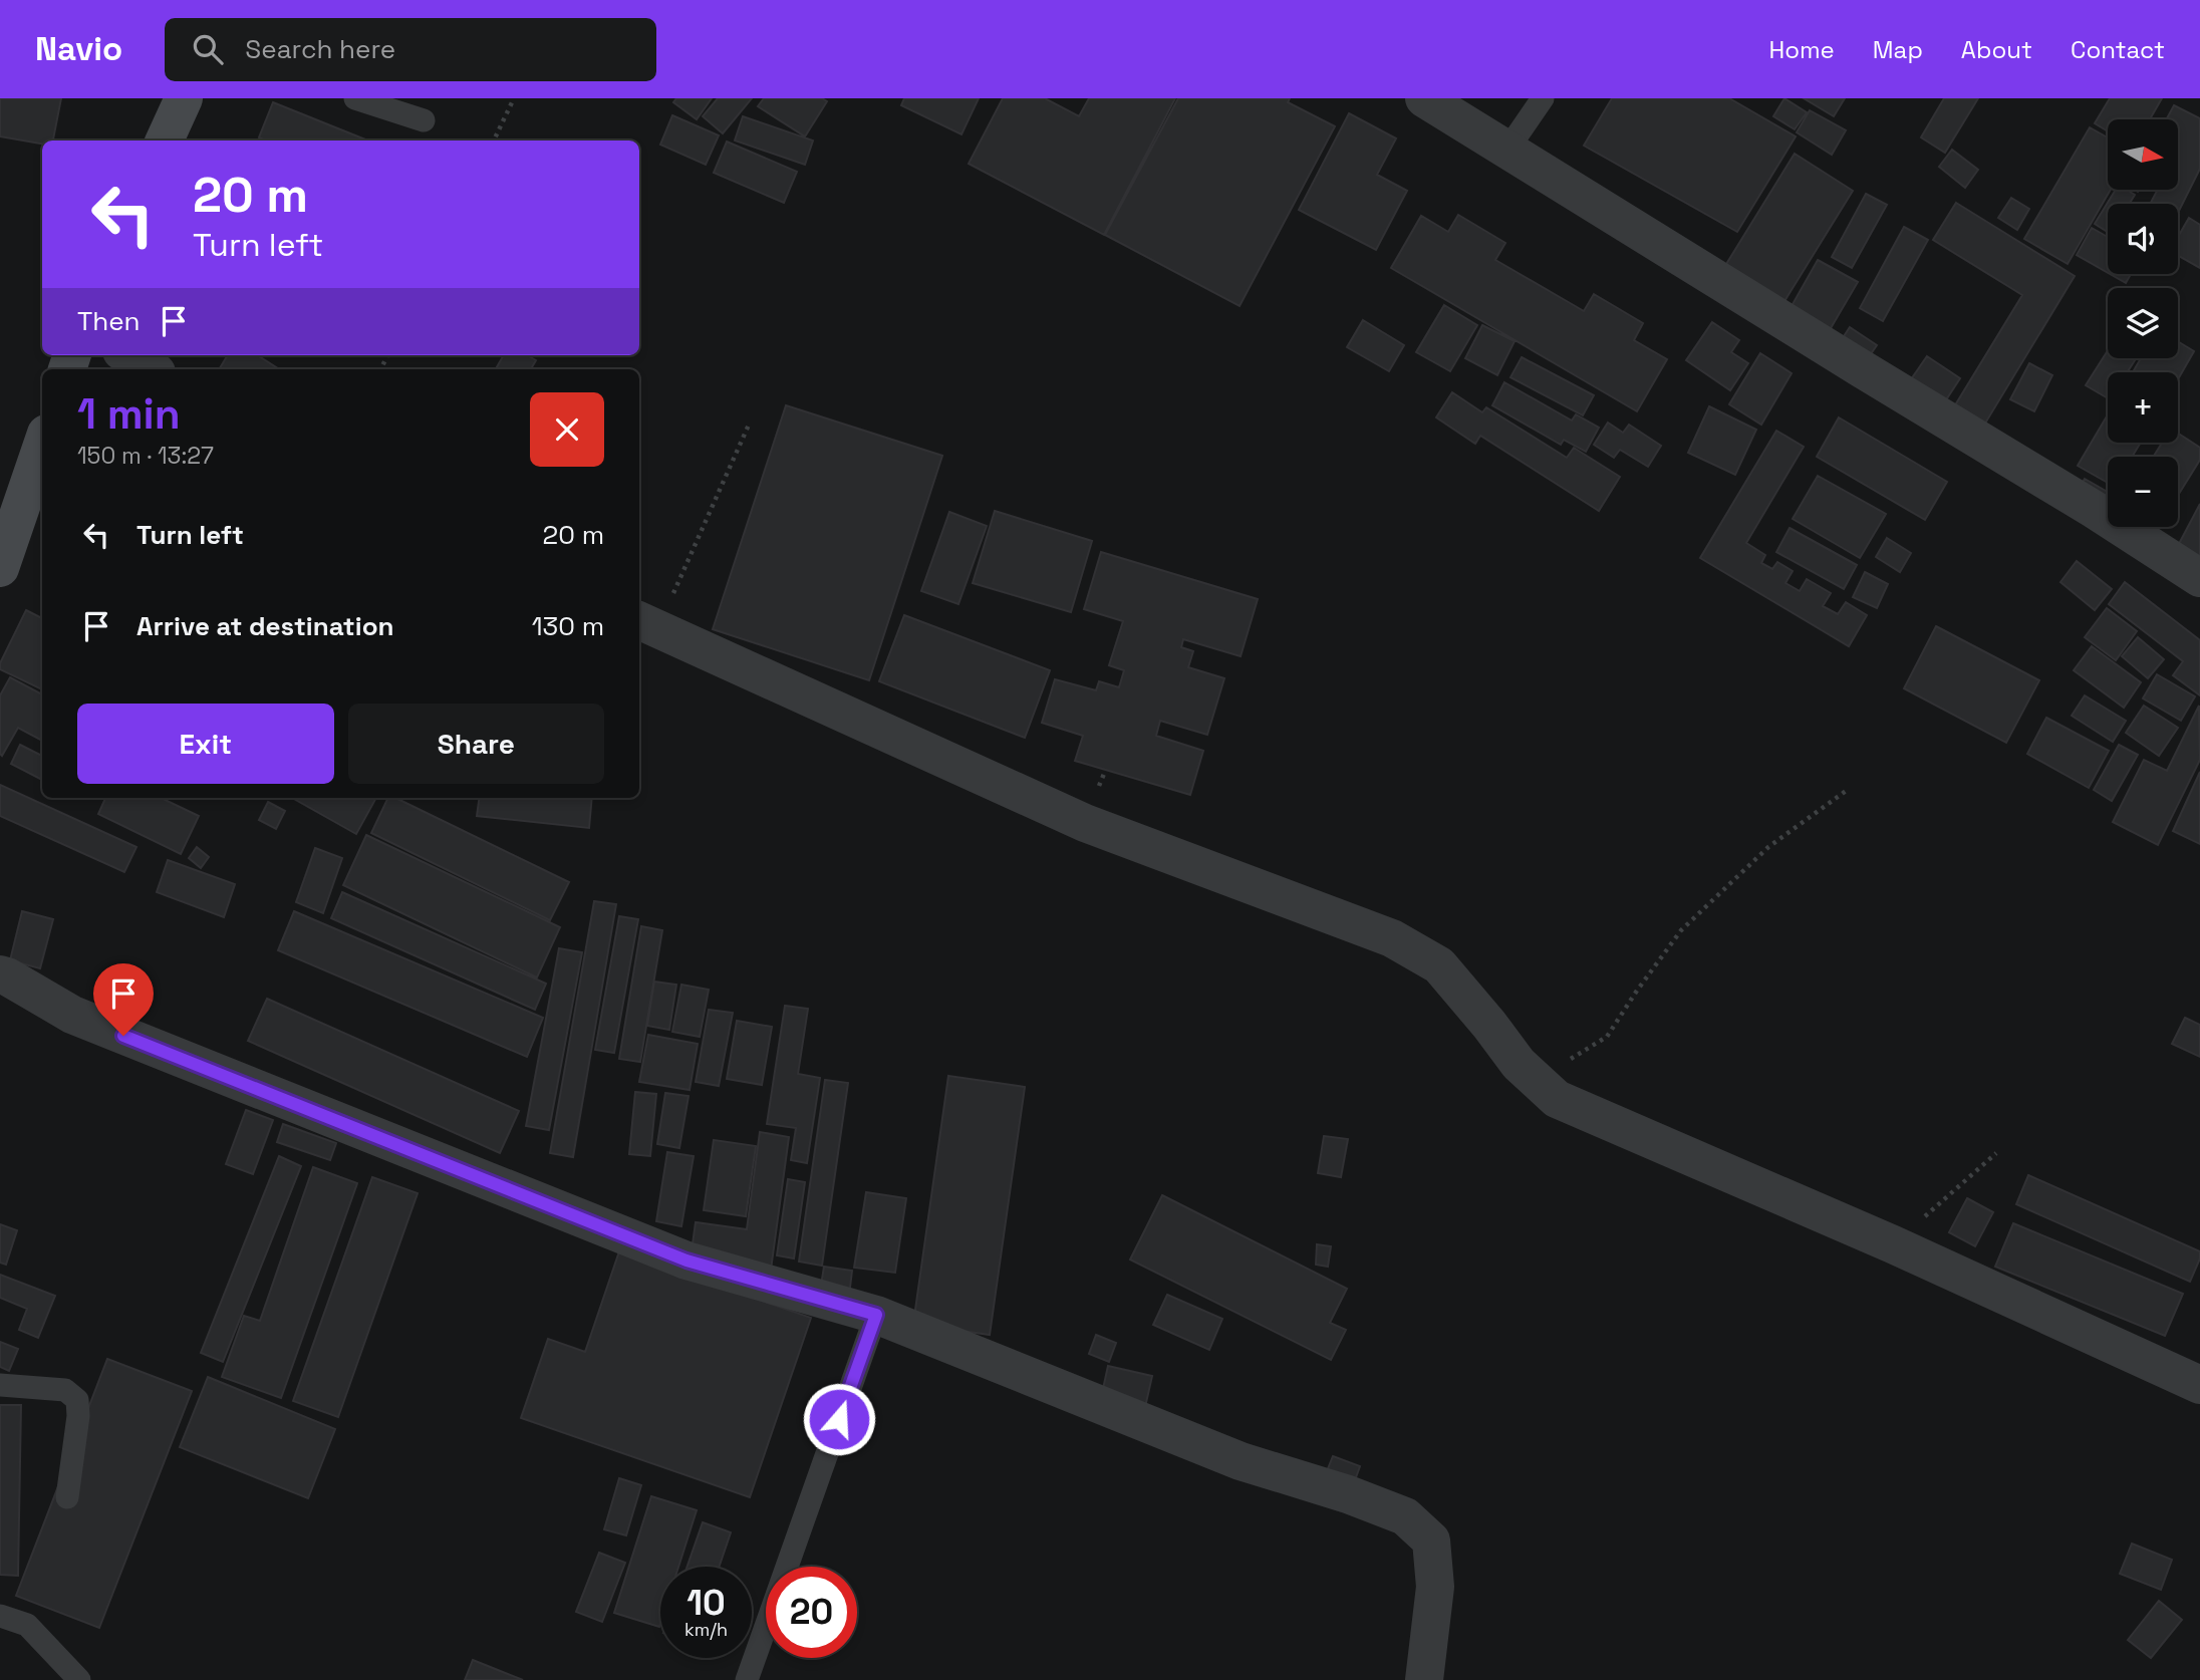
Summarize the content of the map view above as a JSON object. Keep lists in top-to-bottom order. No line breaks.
{"north":"right","page":{"header":"Navio","search":"Search here","nav":["Home","Map","About","Contact"],"map_buttons":["+","−"],"turn":["20 m","Turn left"],"then":"Then","heading":["1 min","150 m · 13:27"],"list":[{"name":"Turn left","value":"20 m"},{"name":"Arrive at destination","value":"130 m"}],"buttons":["Exit","Share"],"speed":"10 km/h","limit":"20"}}
